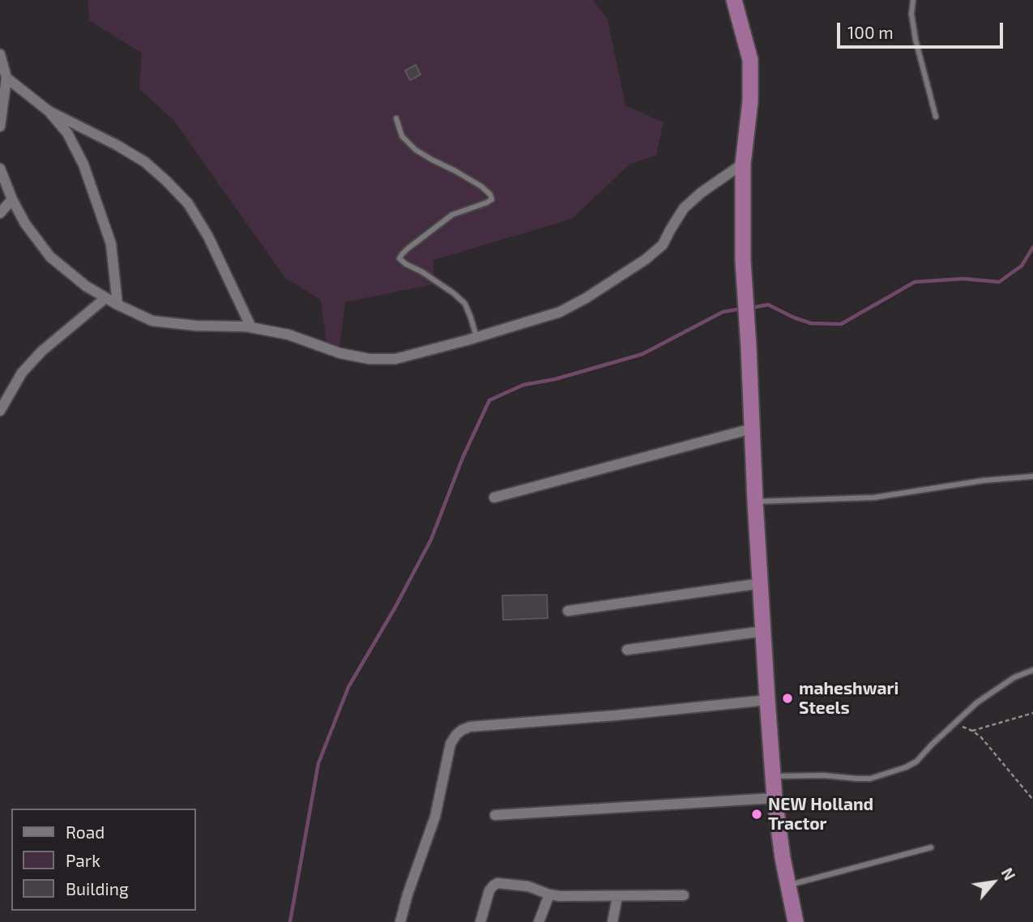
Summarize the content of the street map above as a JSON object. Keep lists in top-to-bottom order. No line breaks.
{"places":["maheshwari Steels","NEW Holland Tractor"],"legend":["Road","Park","Building"],"scale_bar":"100 m","north":"top right"}
